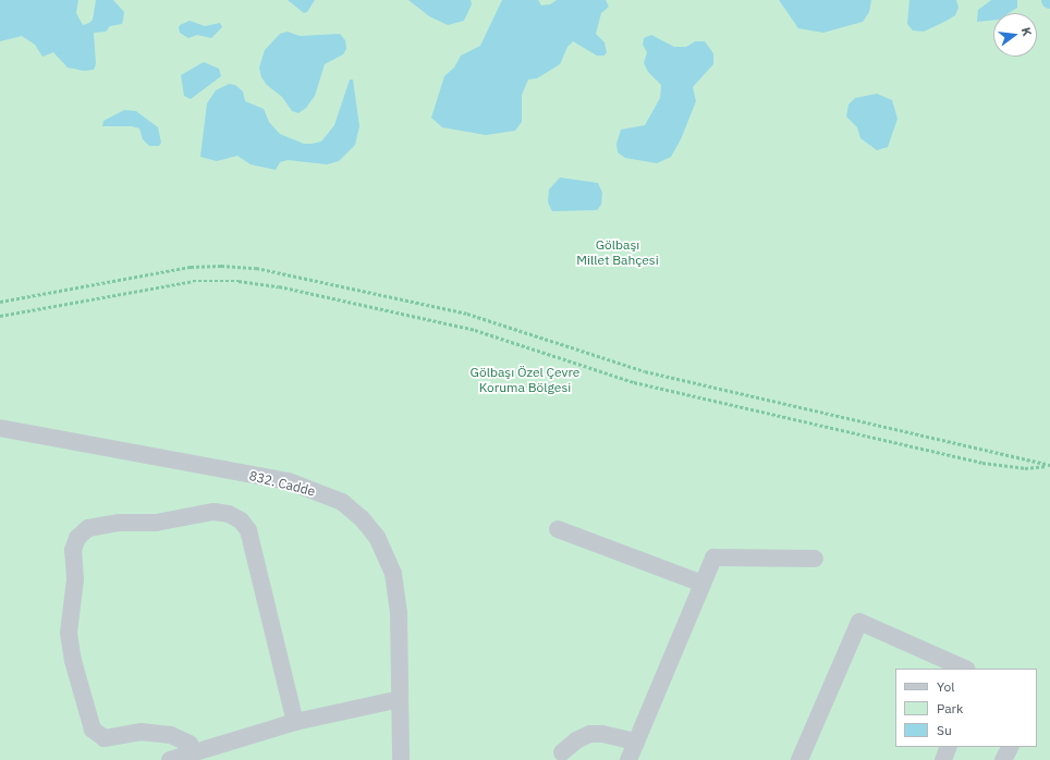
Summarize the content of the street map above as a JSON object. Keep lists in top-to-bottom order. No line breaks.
{"streets":{"street":["832. Cadde"]},"parks":["Gölbaşı Millet Bahçesi","Gölbaşı Özel Çevre Koruma Bölgesi"],"legend":["Yol","Park","Su"],"north":"right"}
